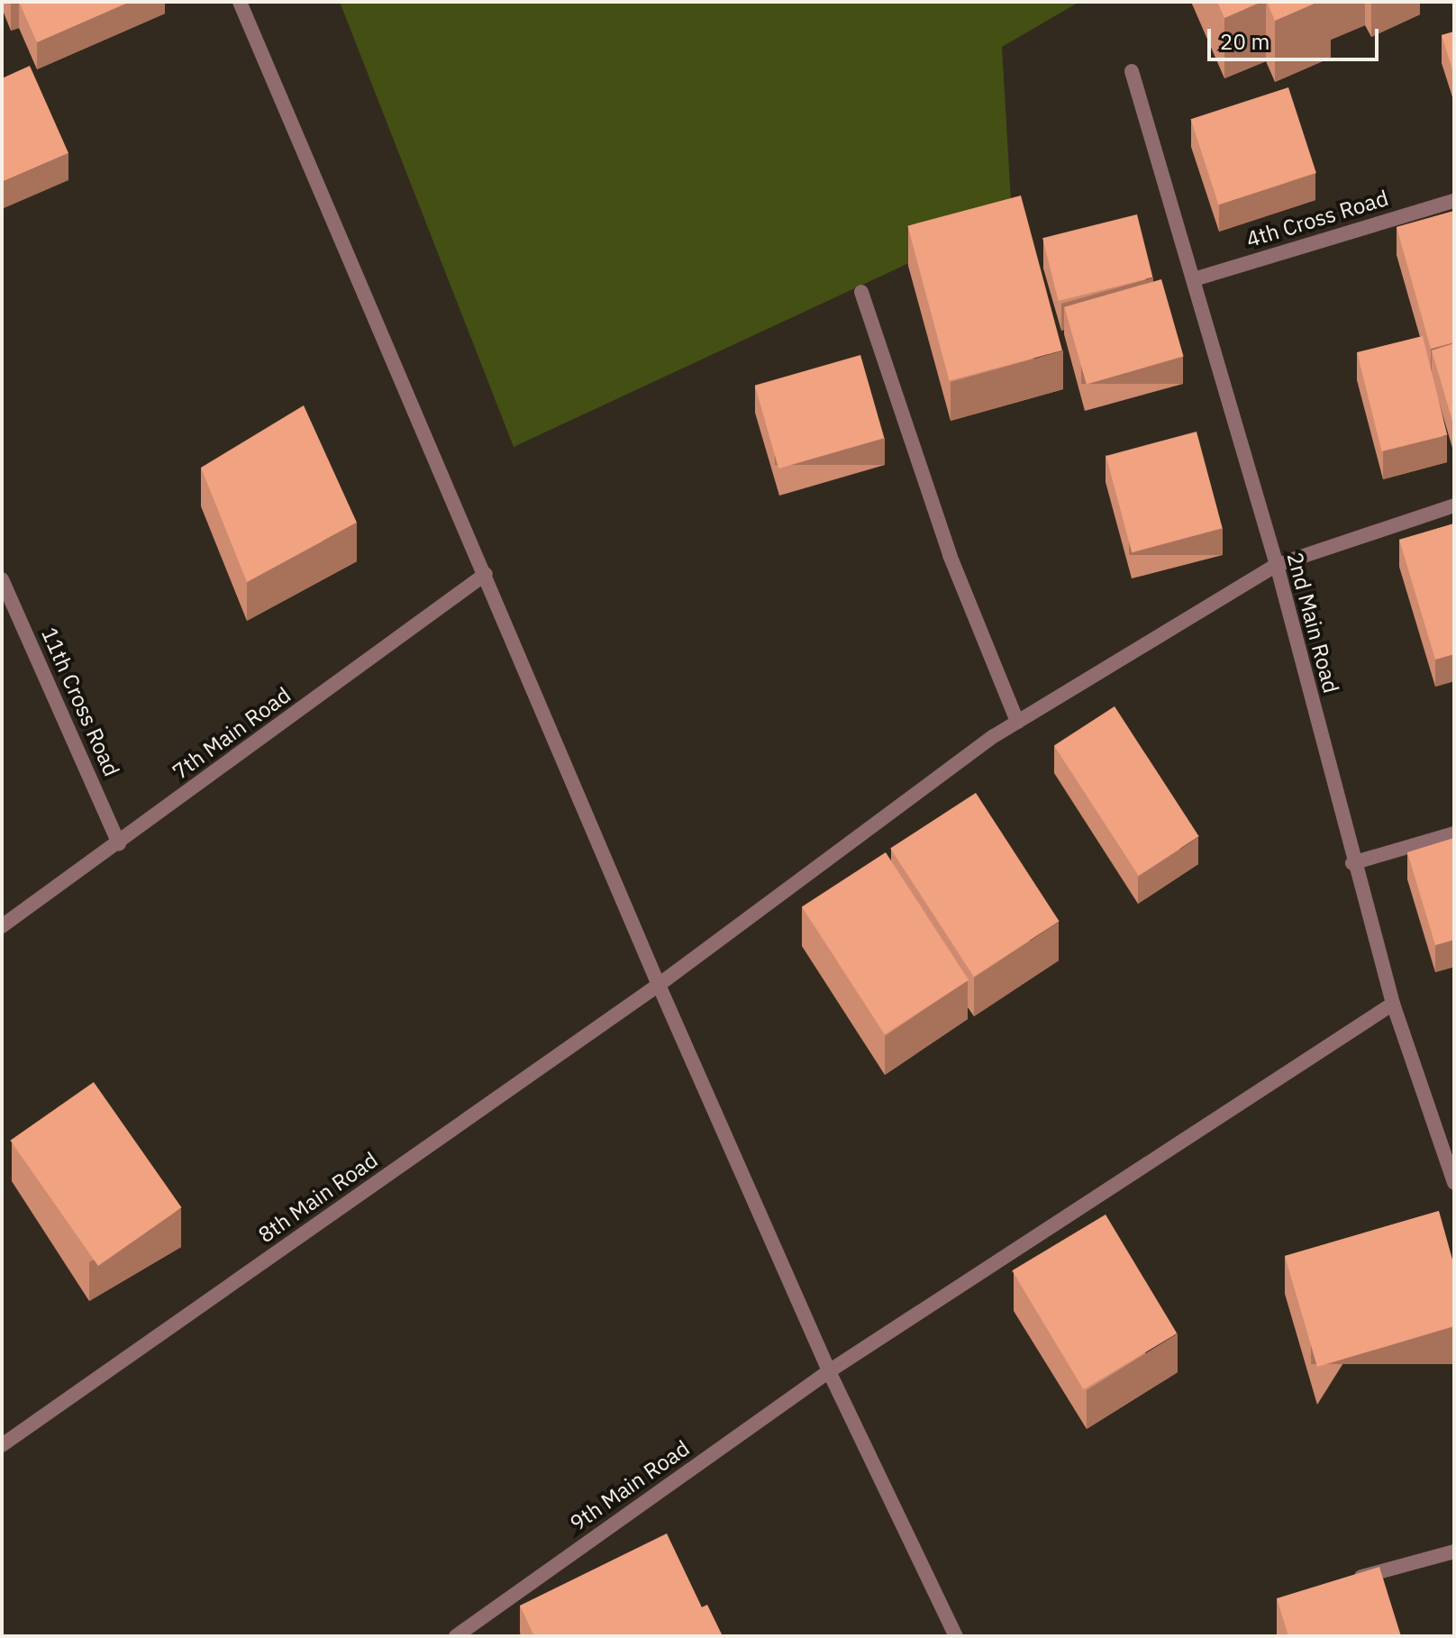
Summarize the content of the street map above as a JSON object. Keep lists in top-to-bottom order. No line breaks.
{"streets":{"street":["4th Cross Road","2nd Main Road","11th Cross Road","7th Main Road","8th Main Road","9th Main Road"]},"crossings":[["4th Cross Road","2nd Main Road"],["2nd Main Road","8th Main Road"],["2nd Main Road","9th Main Road"],["11th Cross Road","7th Main Road"]],"scale_bar":"20 m"}
